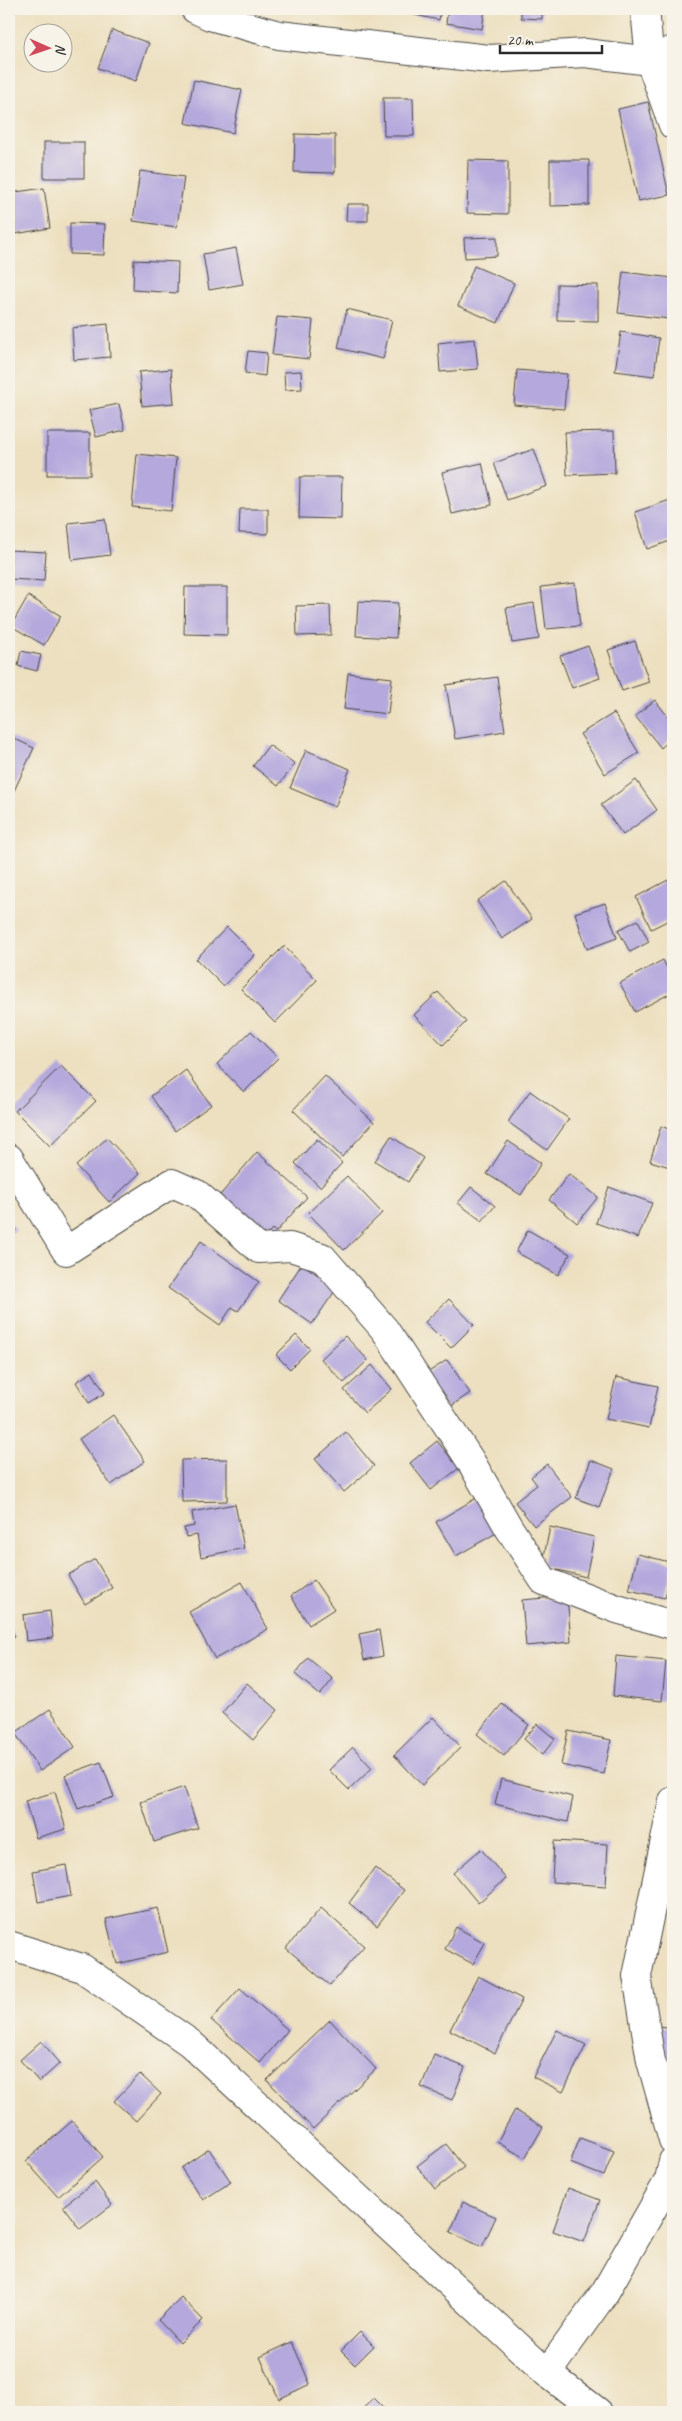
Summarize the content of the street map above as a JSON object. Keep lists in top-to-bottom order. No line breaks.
{"scale_bar":"20 m","north":"right"}
